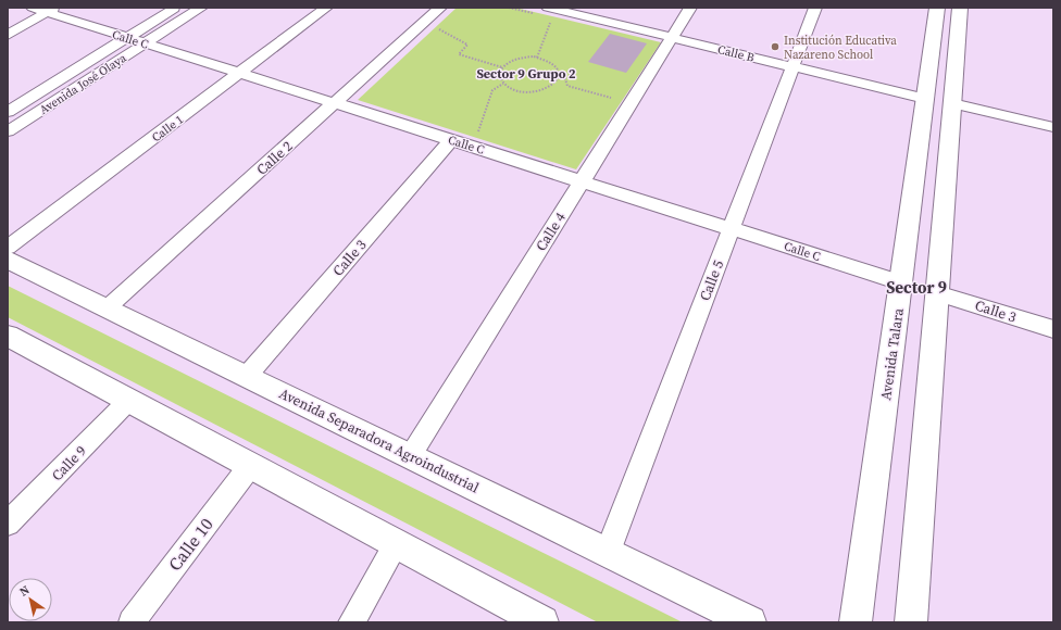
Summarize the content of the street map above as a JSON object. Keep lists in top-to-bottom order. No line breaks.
{"streets":{"street":["Calle C","Calle B","Avenida José Olaya","Calle 1","Calle 2","Calle 4","Calle 3","Calle 5","Avenida Talara","Avenida Separadora Agroindustrial","Calle 9","Calle 10"]},"crossings":[["Calle C","Avenida José Olaya"],["Calle C","Calle 1"],["Calle C","Calle 2"],["Calle C","Calle 4"],["Calle C","Calle 3"],["Calle C","Calle 5"],["Calle C","Avenida Talara"],["Calle B","Calle 4"],["Calle B","Calle 5"],["Calle B","Avenida Talara"],["Calle 2","Avenida Separadora Agroindustrial"],["Calle 4","Avenida Separadora Agroindustrial"],["Calle 3","Avenida Separadora Agroindustrial"],["Calle 5","Avenida Separadora Agroindustrial"]],"districts":["Sector 9 Grupo 2","Sector 9"],"places":["Institución Educativa Nazareno School"],"north":"top left"}
